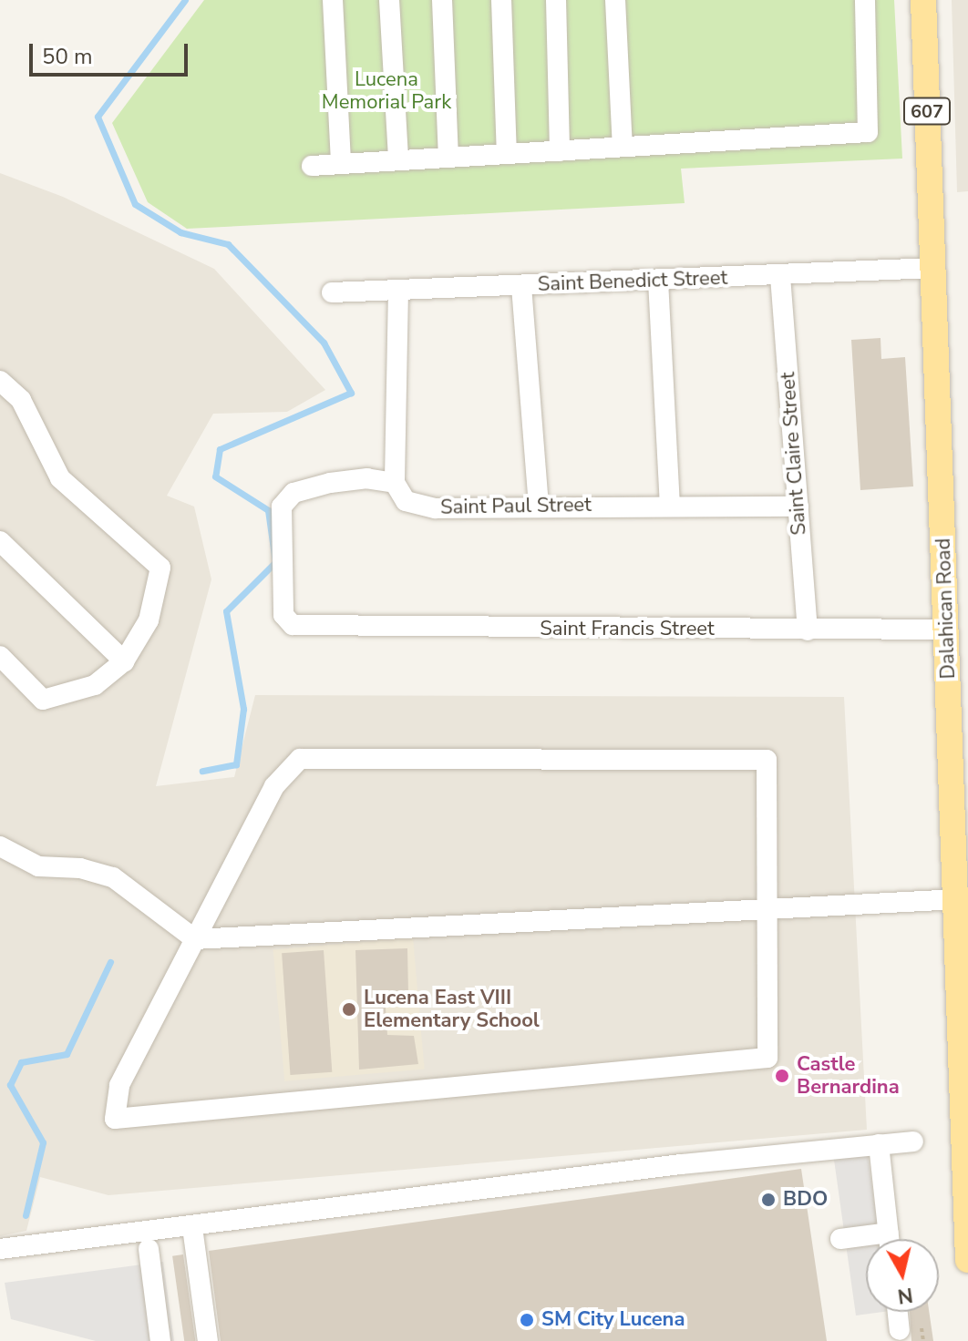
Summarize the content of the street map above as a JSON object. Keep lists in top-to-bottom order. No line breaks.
{"streets":{"main road":["607","Dalahican Road"],"street":["Saint Benedict Street","Saint Claire Street","Saint Paul Street","Saint Francis Street"]},"crossings":[["Saint Benedict Street","Saint Claire Street"],["Saint Benedict Street","Dalahican Road"],["Saint Claire Street","Saint Paul Street"],["Saint Claire Street","Saint Francis Street"],["Saint Paul Street","Saint Francis Street"],["Dalahican Road","Saint Francis Street"]],"parks":["Lucena Memorial Park"],"places":["Lucena East VIII Elementary School","Castle Bernardina","BDO","SM City Lucena"],"scale_bar":"50 m","north":"bottom"}
